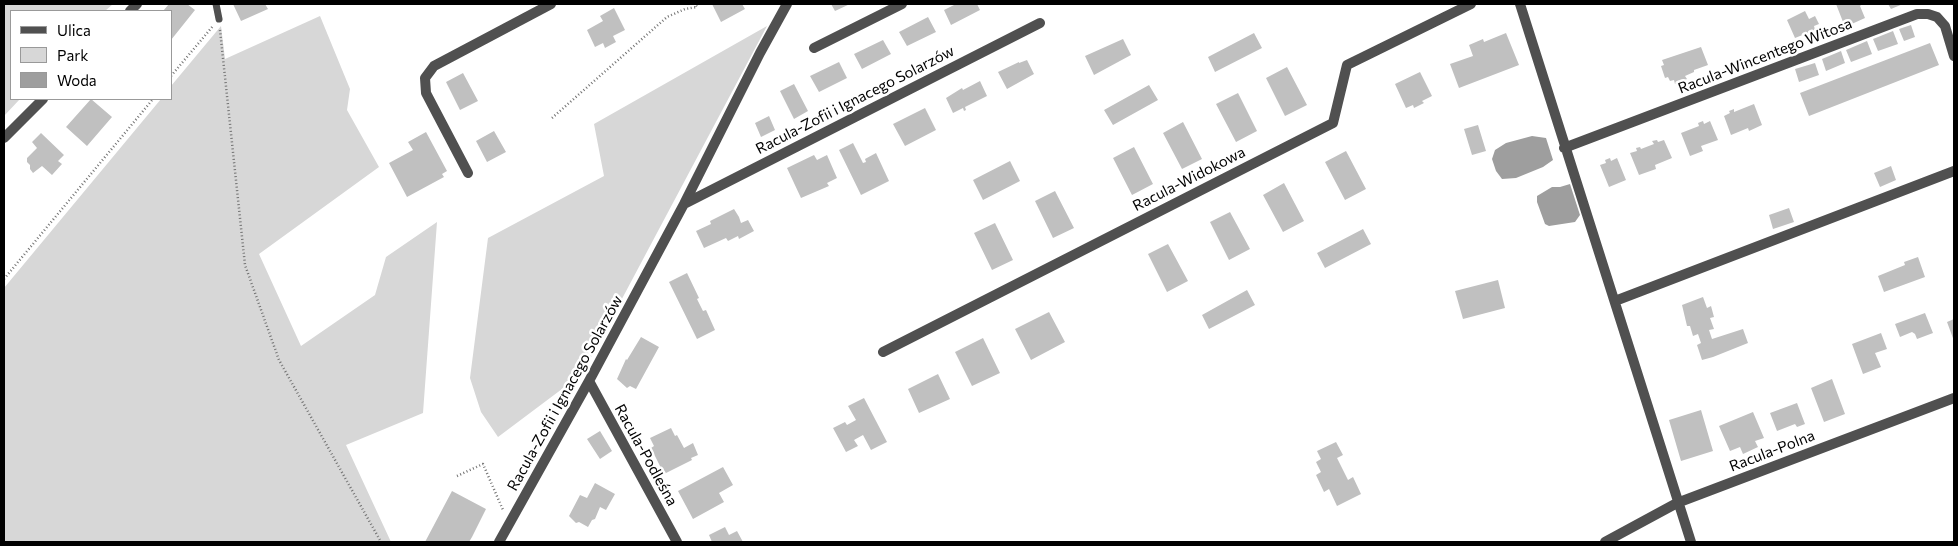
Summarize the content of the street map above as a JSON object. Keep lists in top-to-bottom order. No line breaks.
{"streets":{"street":["Racula-Wincentego Witosa","Racula-Zofii i Ignacego Solarzów","Racula-Widokowa","Racula-Polna","Racula-Podleśna"]},"crossings":[["Racula-Zofii i Ignacego Solarzów","Racula-Podleśna"]],"legend":["Ulica","Park","Woda"]}
